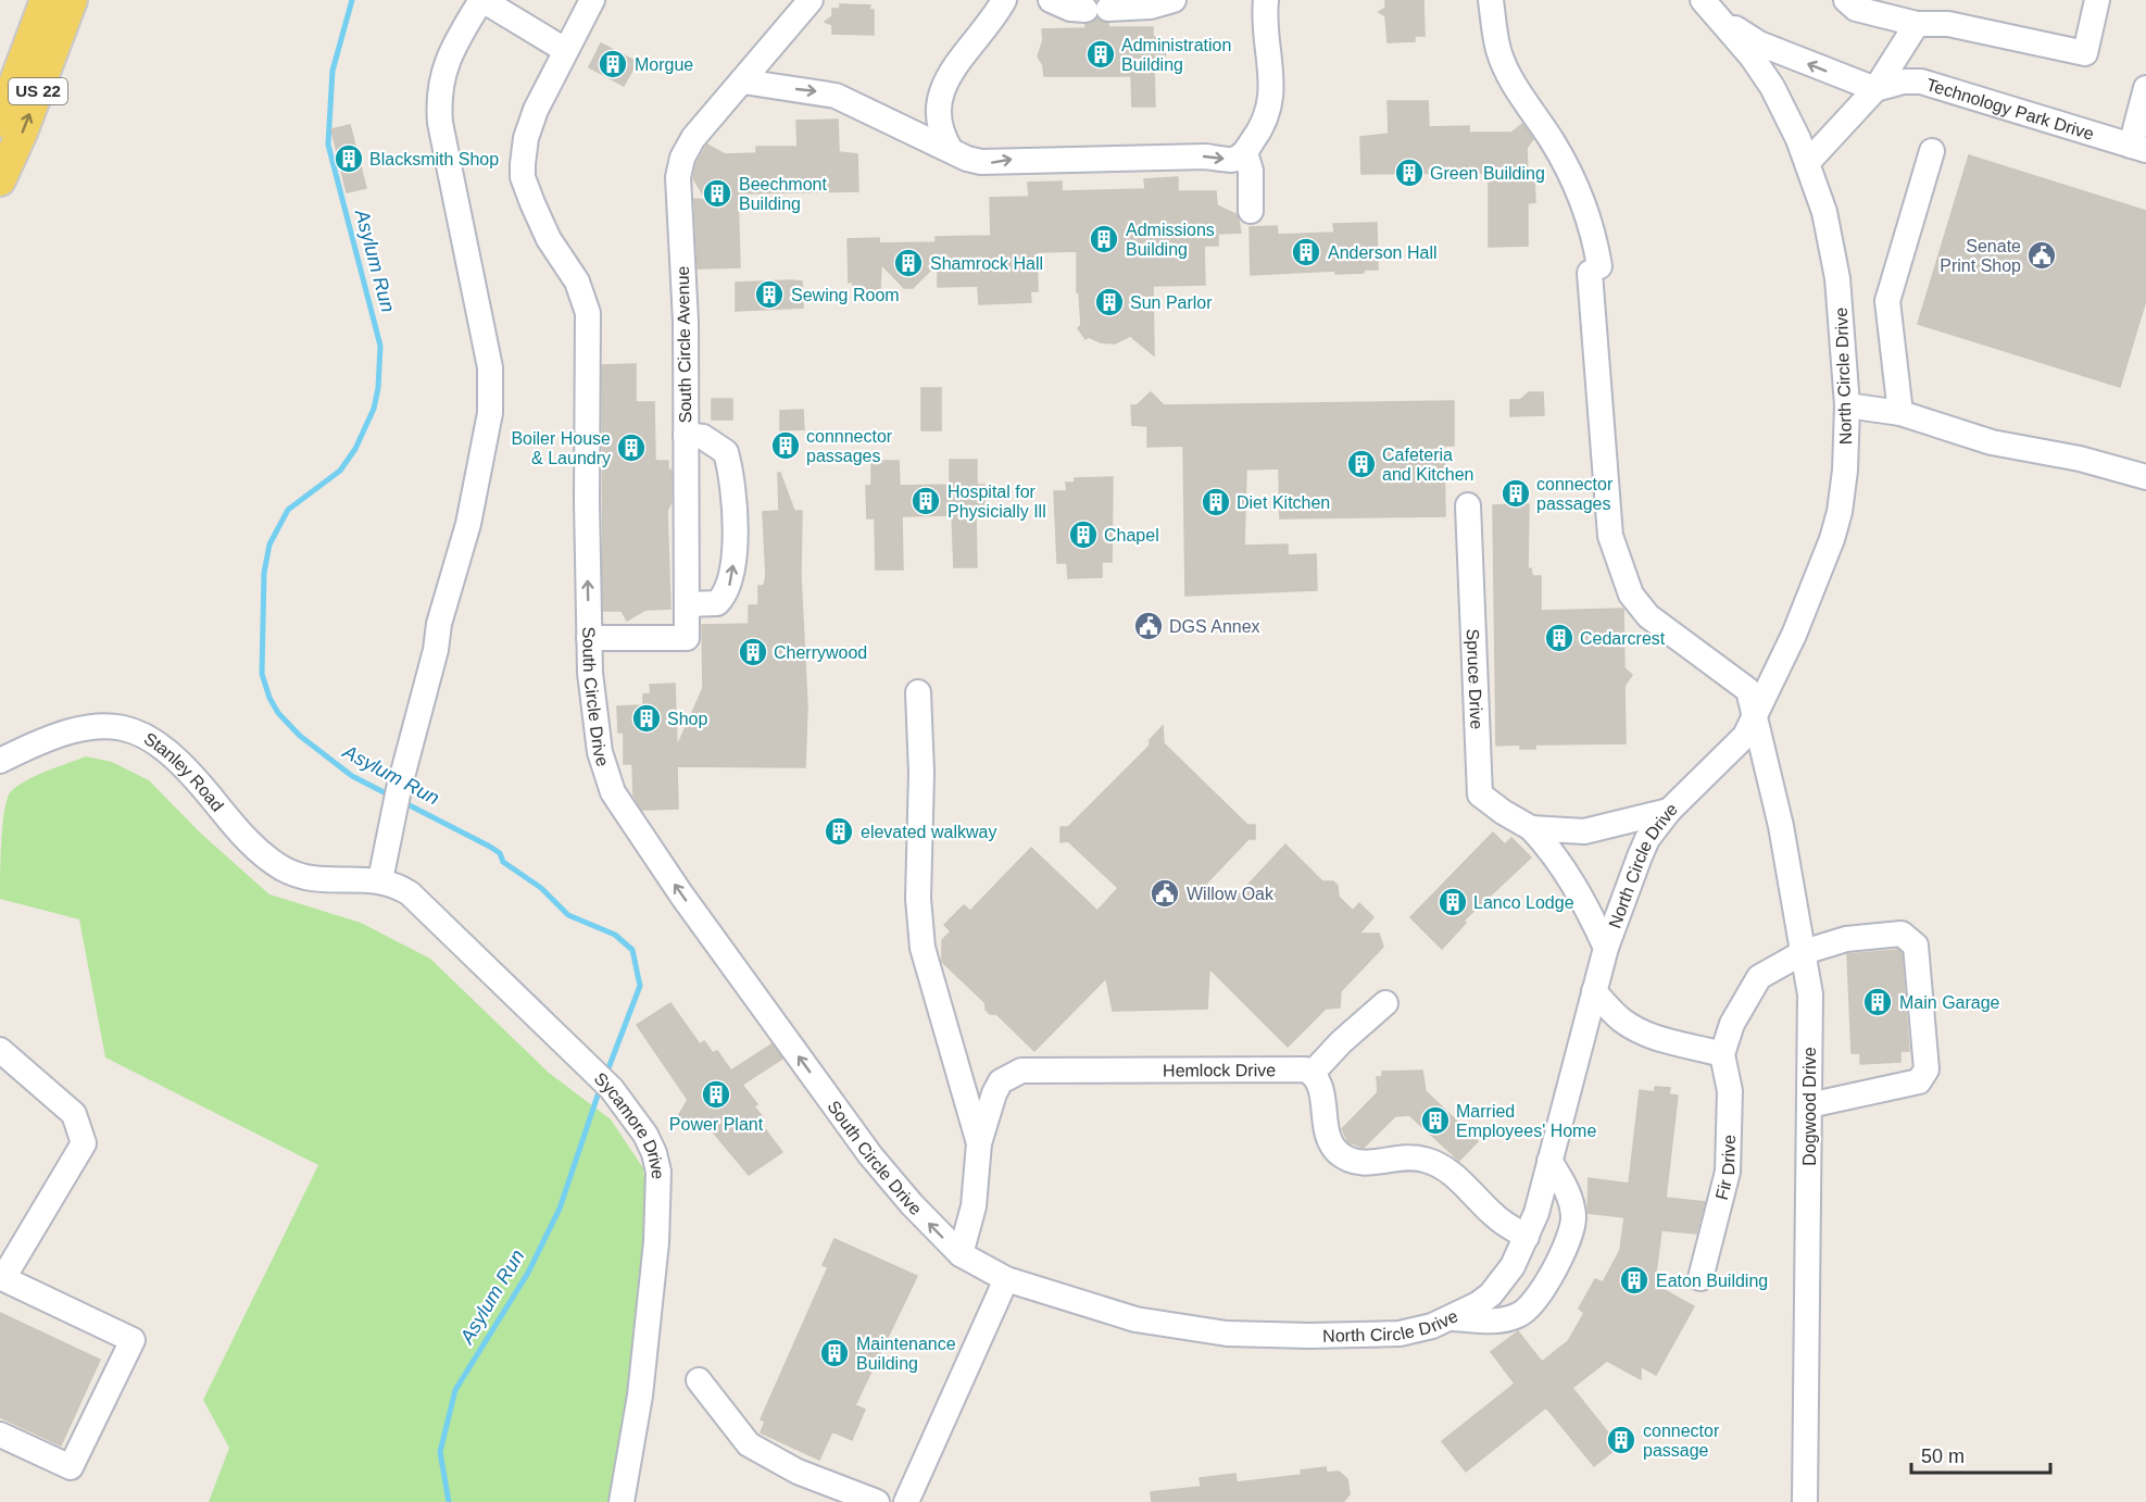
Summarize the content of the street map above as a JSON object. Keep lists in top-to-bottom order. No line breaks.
{"streets":{"main road":["US 22"],"street":["Technology Park Drive","South Circle Avenue","North Circle Drive","Spruce Drive","South Circle Drive","Stanley Road","Hemlock Drive","Dogwood Drive","Sycamore Drive","Fir Drive"]},"crossings":[["South Circle Avenue","South Circle Drive"],["North Circle Drive","Spruce Drive"],["North Circle Drive","South Circle Drive"],["North Circle Drive","Dogwood Drive"],["South Circle Drive","Hemlock Drive"],["Stanley Road","Sycamore Drive"],["Dogwood Drive","Fir Drive"]],"one_way":["South Circle Drive"],"water":["Asylum Run"],"places":{"building":["Administration Building","Morgue","Blacksmith Shop","Green Building","Beechmont Building","Admissions Building","Anderson Hall","Shamrock Hall","Sewing Room","Sun Parlor","connnector passages","Boiler House & Laundry","Cafeteria and Kitchen","connector passages","Hospital for Physicially Ill","Diet Kitchen","Chapel","Cedarcrest","Cherrywood","Shop","elevated walkway","Lanco Lodge","Main Garage","Power Plant","Married Employees' Home","Eaton Building","Maintenance Building","connector passage"],"public building":["Senate Print Shop","DGS Annex","Willow Oak"]},"scale_bar":"50 m"}
